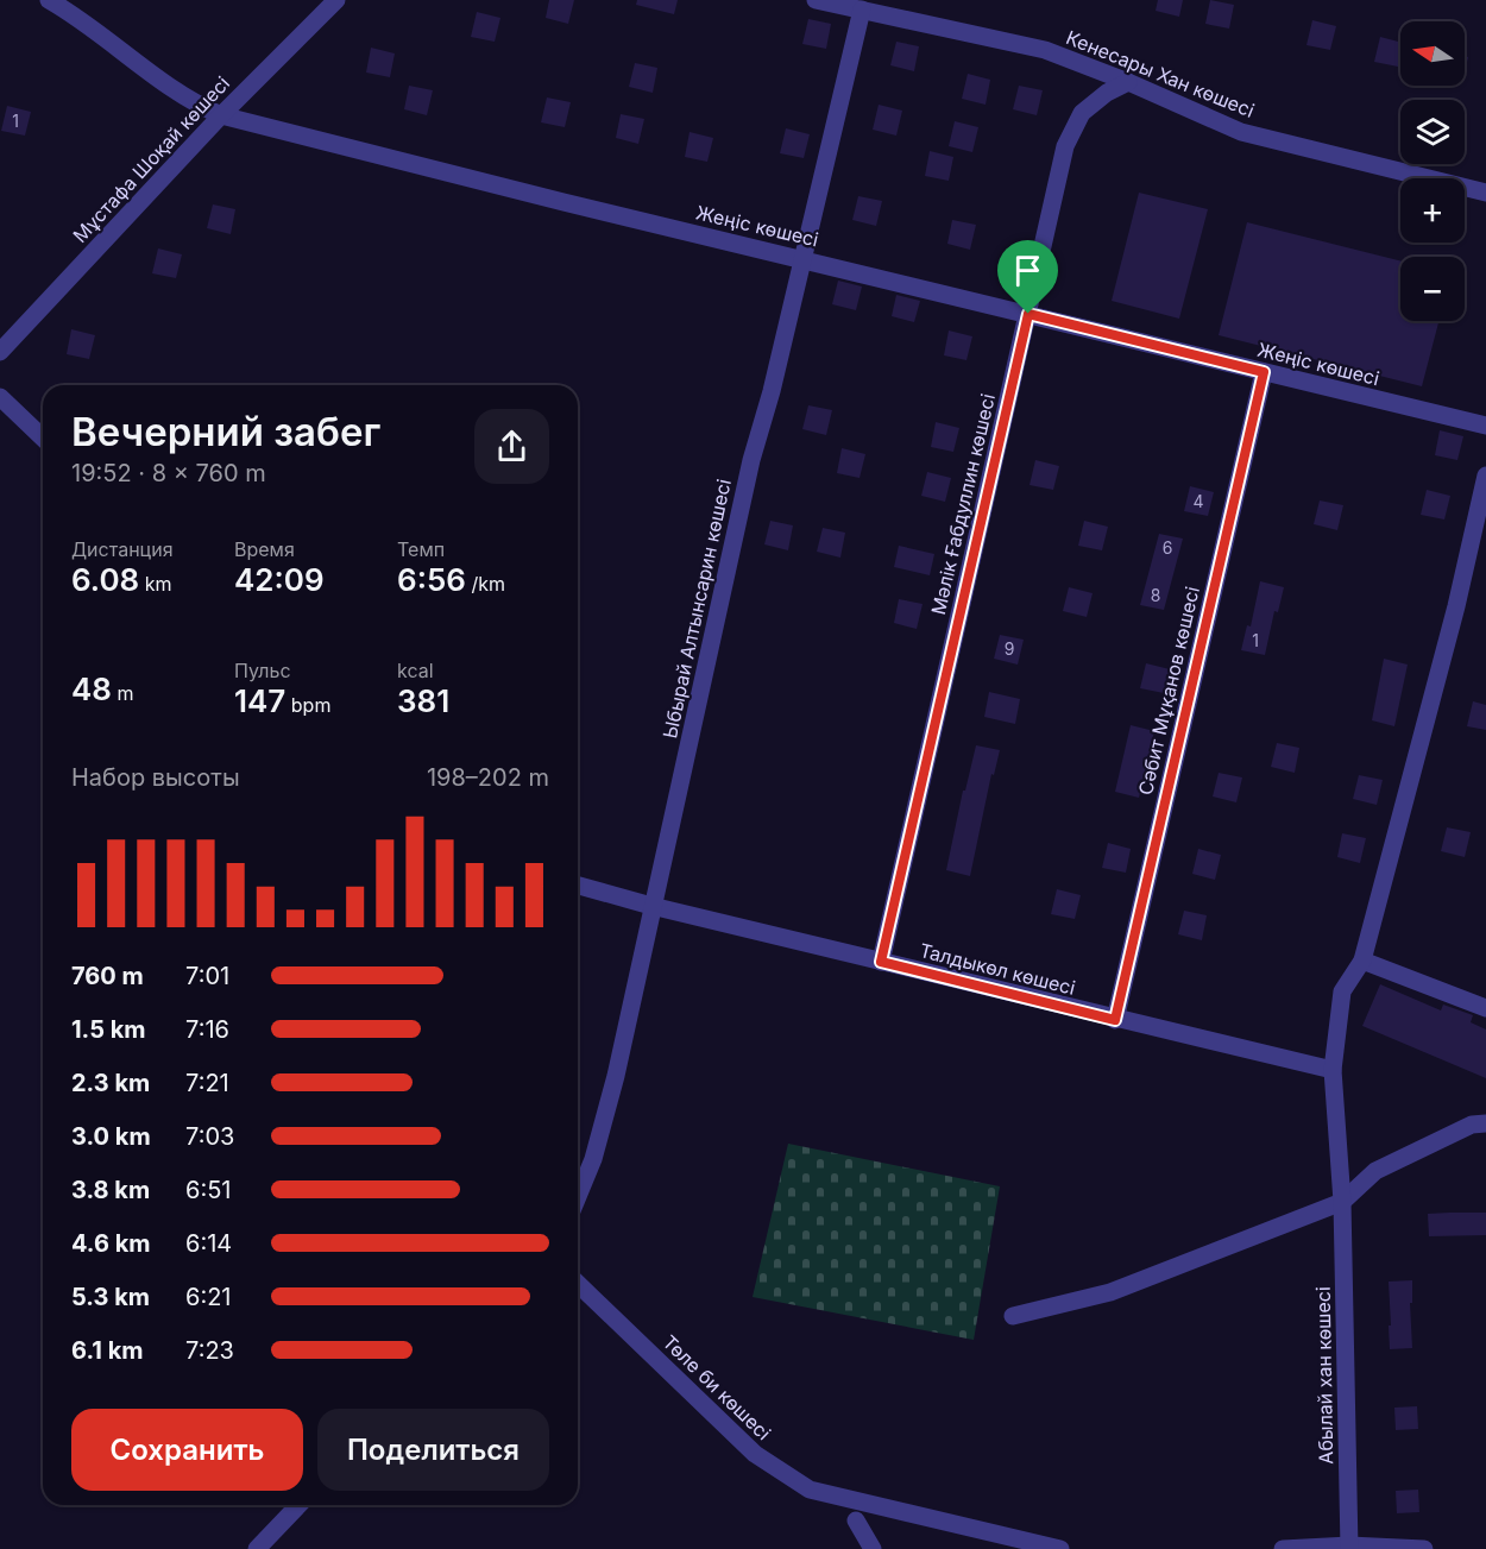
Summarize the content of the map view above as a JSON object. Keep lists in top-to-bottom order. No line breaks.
{"streets":{"street":["Кенесары Хан көшесі","Мұстафа Шоқай көшесі","Жеңіс көшесі","Мәлік Ғабдуллин көшесі","Ыбырай Алтынсарин көшесі","Сәбит Мұқанов көшесі","Талдыкөл көшесі","Абылай хан көшесі","Төле би көшесі"]},"crossings":[["Кенесары Хан көшесі","Мәлік Ғабдуллин көшесі"],["Кенесары Хан көшесі","Ыбырай Алтынсарин көшесі"],["Мұстафа Шоқай көшесі","Жеңіс көшесі"],["Жеңіс көшесі","Мәлік Ғабдуллин көшесі"],["Жеңіс көшесі","Ыбырай Алтынсарин көшесі"],["Жеңіс көшесі","Сәбит Мұқанов көшесі"],["Мәлік Ғабдуллин көшесі","Талдыкөл көшесі"],["Ыбырай Алтынсарин көшесі","Талдыкөл көшесі"],["Сәбит Мұқанов көшесі","Талдыкөл көшесі"],["Талдыкөл көшесі","Абылай хан көшесі"]],"house_numbers":["1","4","6","8","1","9"],"north":"left","page":{"map_buttons":["+","−"],"heading":["Вечерний забег","19:52 · 8 × 760 m"],"stats":[["Дистанция","6.08 km"],["Время","42:09"],["Темп","6:56 /km"],["48 m"],["Пульс","147 bpm"],["kcal","381"]],"chart":["Набор высоты","198–202 m"],"list":[{"name":"760 m","note":"7:01"},{"name":"1.5 km","note":"7:16"},{"name":"2.3 km","note":"7:21"},{"name":"3.0 km","note":"7:03"},{"name":"3.8 km","note":"6:51"},{"name":"4.6 km","note":"6:14"},{"name":"5.3 km","note":"6:21"},{"name":"6.1 km","note":"7:23"}],"buttons":["Сохранить","Поделиться"]}}
